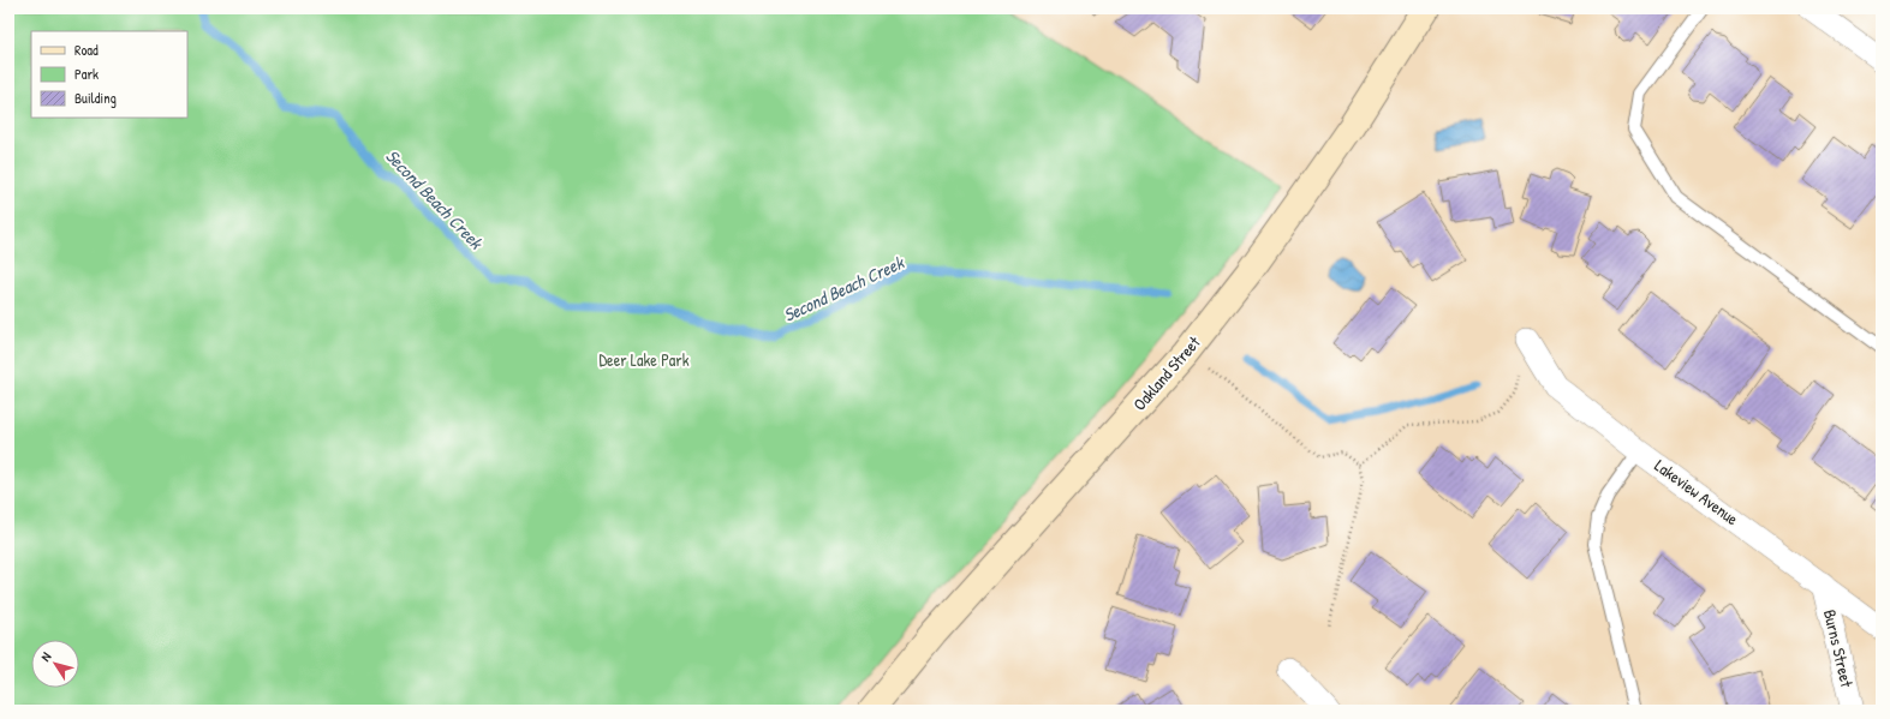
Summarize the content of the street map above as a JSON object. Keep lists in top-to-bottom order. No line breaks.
{"streets":{"street":["Oakland Street","Lakeview Avenue","Burns Street"]},"crossings":[["Lakeview Avenue","Burns Street"]],"water":["Second Beach Creek"],"parks":["Deer Lake Park"],"legend":["Road","Park","Building"],"north":"top left"}
